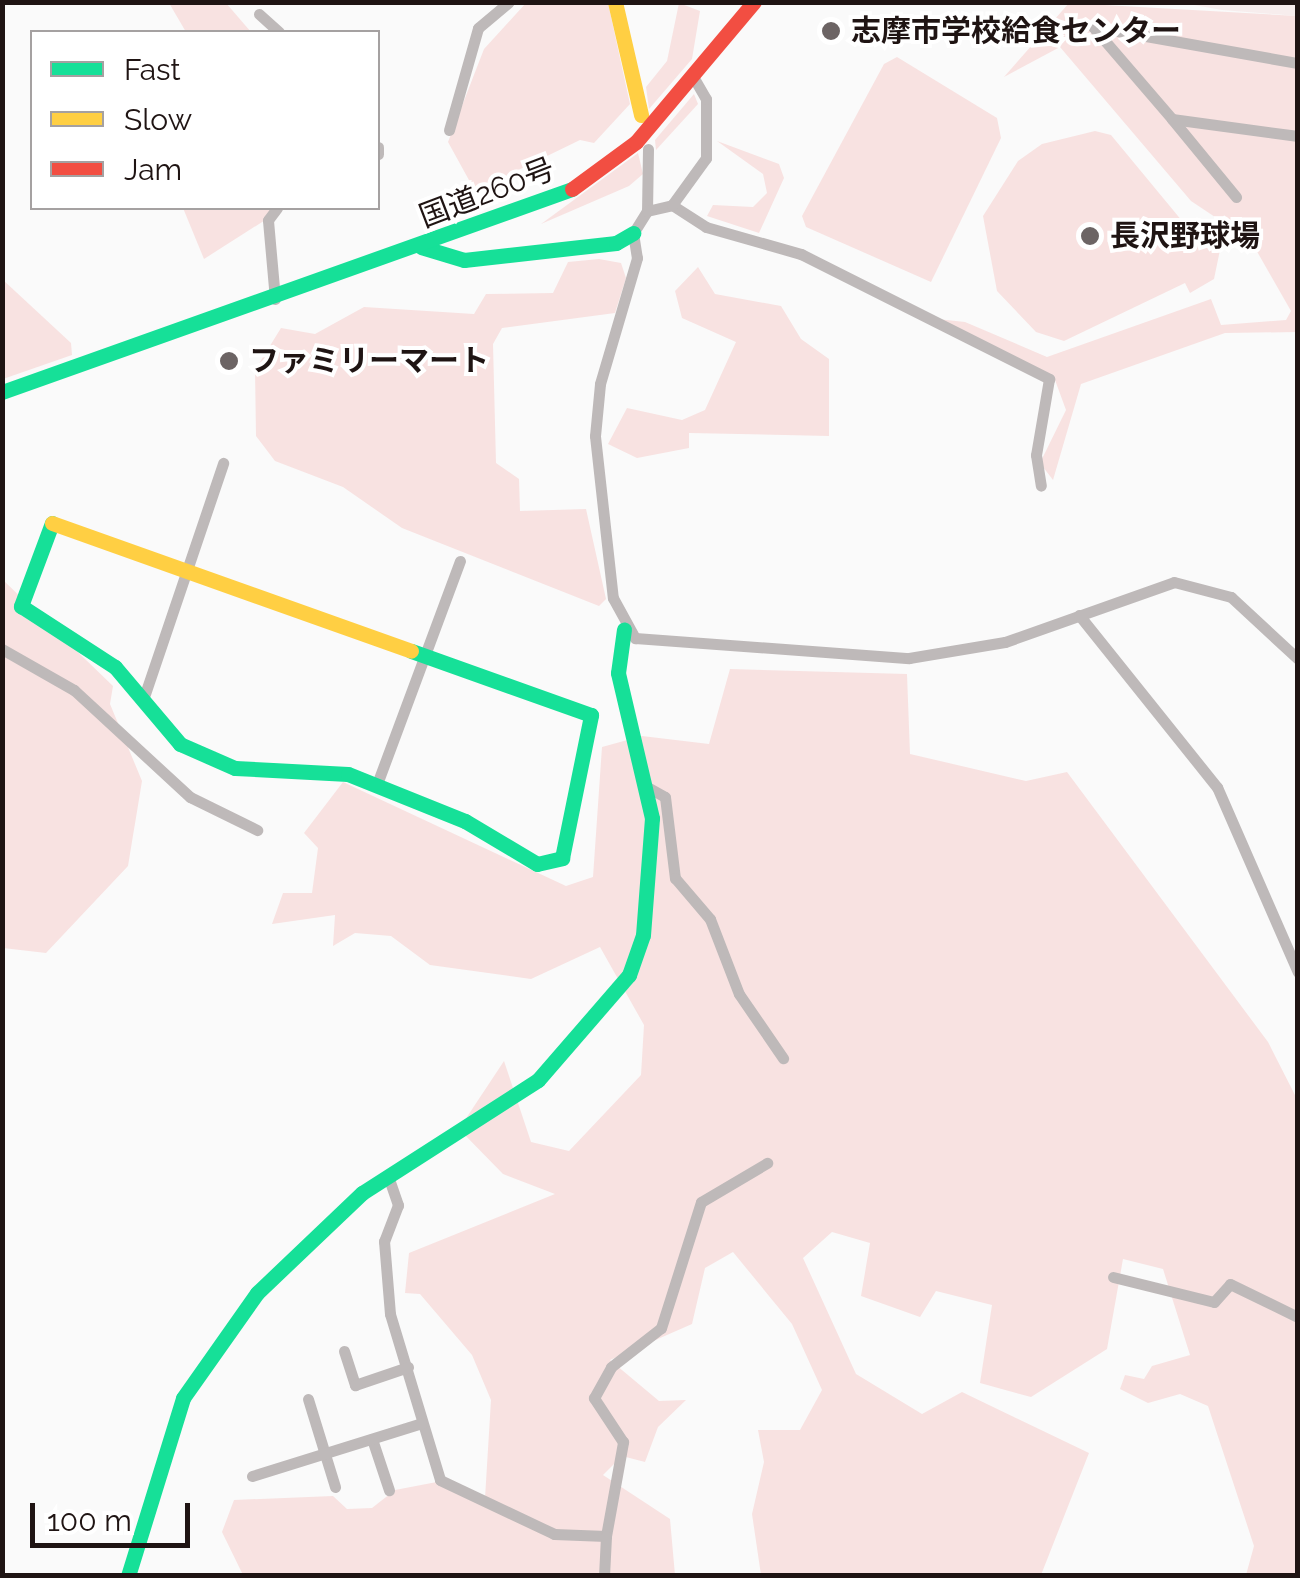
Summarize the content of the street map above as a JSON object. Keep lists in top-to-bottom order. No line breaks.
{"streets":{"main road":["国道260号"]},"places":["志摩市学校給食センター","長沢野球場","ファミリーマート"],"legend":["Fast","Slow","Jam"],"scale_bar":"100 m"}
